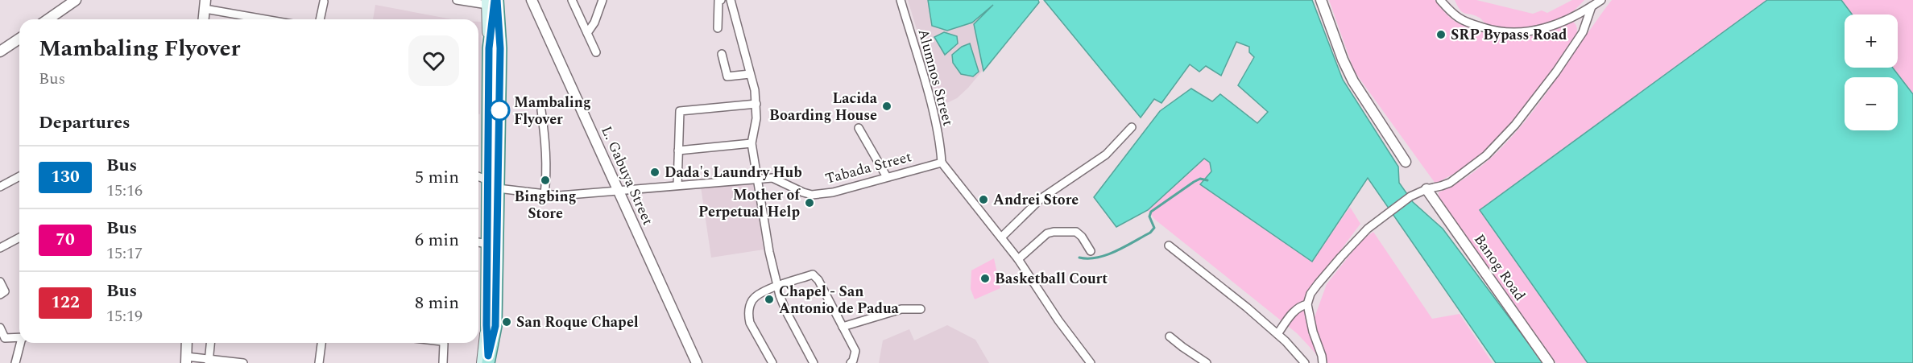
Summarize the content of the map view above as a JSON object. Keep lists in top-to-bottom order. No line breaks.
{"streets":{"street":["Alumnos Street","Tabada Street","L. Gabuya Street","Banog Road"]},"crossings":[["Alumnos Street","Tabada Street"],["Tabada Street","L. Gabuya Street"]],"places":["SRP Bypass Road","Lacida Boarding House","Mambaling Flyover","Dada's Laundry Hub","Bingbing Store","Andrei Store","Mother of Perpetual Help","Basketball Court","Chapel - San Antonio de Padua","San Roque Chapel"],"lines":["bus line 130"],"page":{"map_buttons":["+","−"],"heading":[["Mambaling Flyover","Bus"],"Departures"],"list":[{"mark":"130","name":"Bus","note":"15:16","value":"5 min"},{"mark":"70","name":"Bus","note":"15:17","value":"6 min"},{"mark":"122","name":"Bus","note":"15:19","value":"8 min"}]}}
